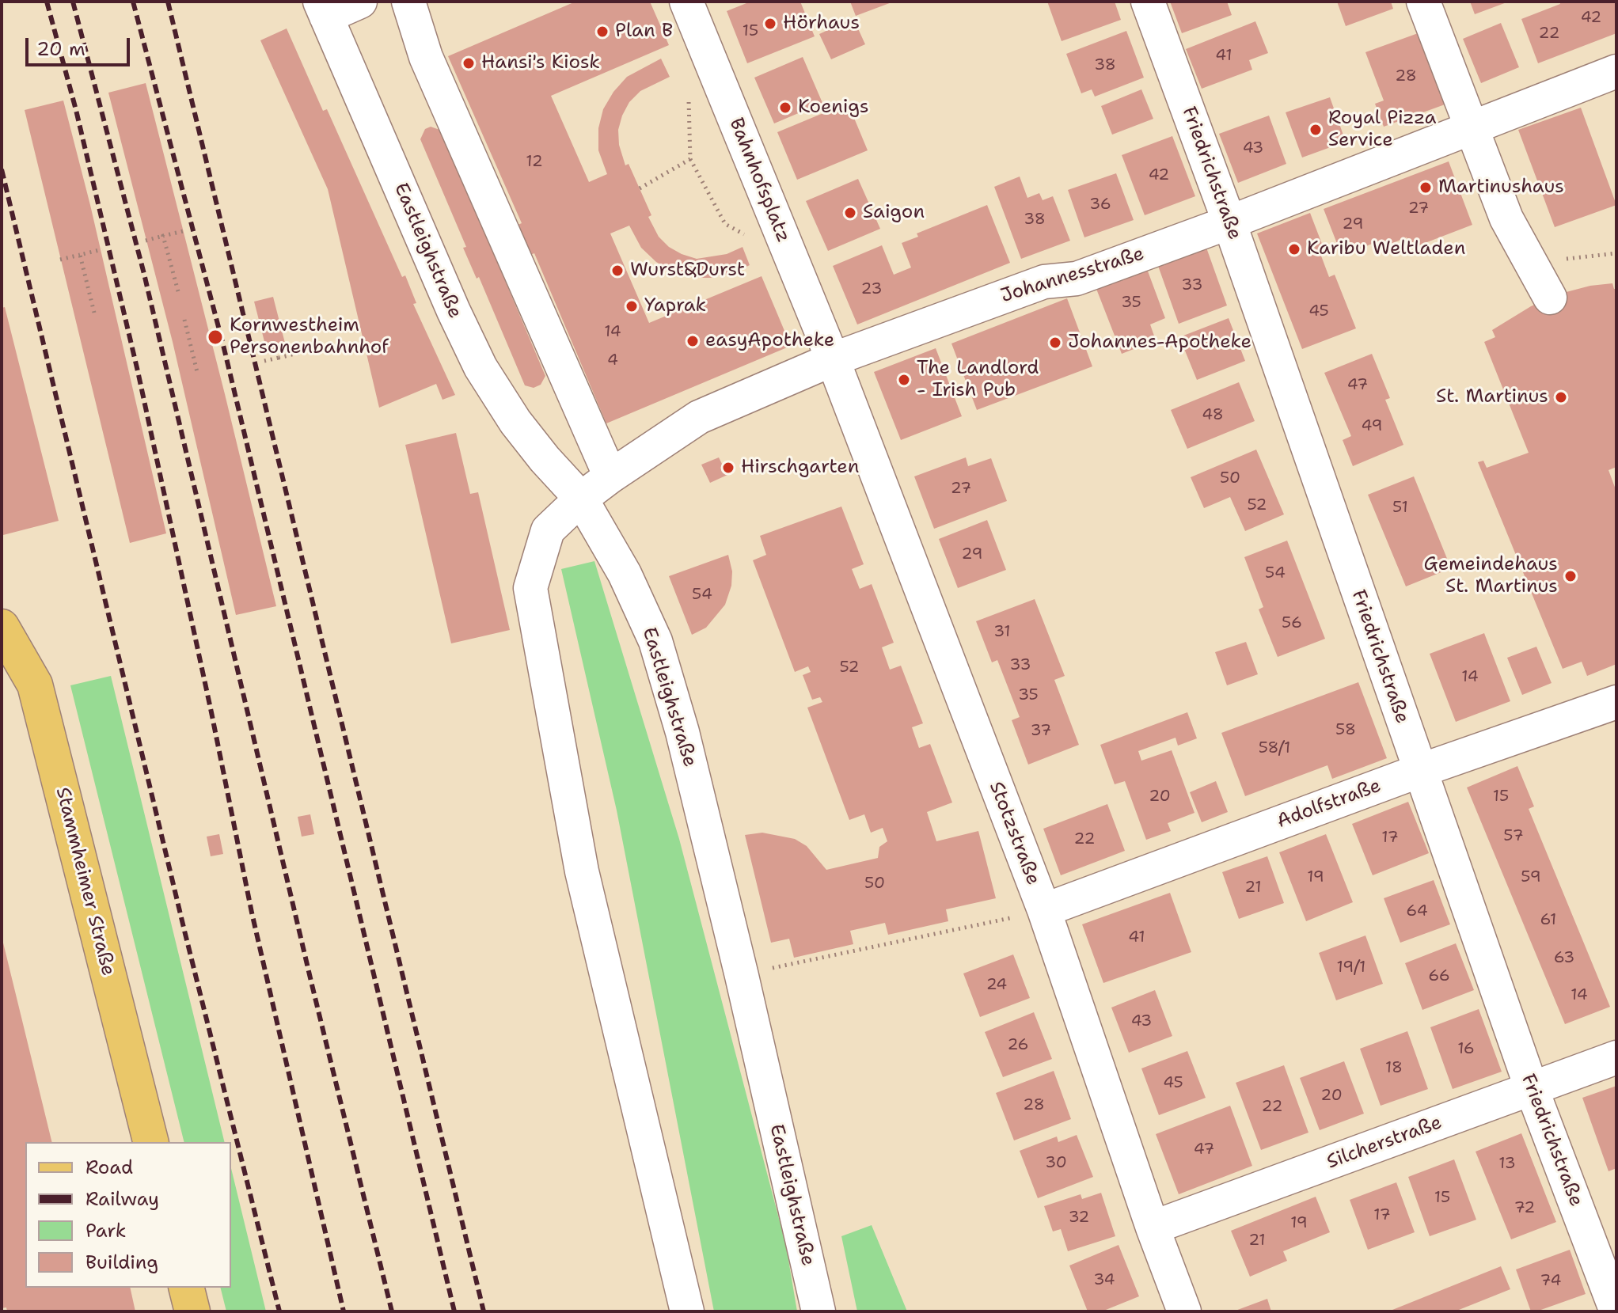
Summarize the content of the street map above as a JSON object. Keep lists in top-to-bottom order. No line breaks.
{"streets":{"main road":["Stammheimer Straße"],"street":["Friedrichstraße","Bahnhofsplatz","Eastleighstraße","Johannesstraße","Adolfstraße","Stotzstraße","Silcherstraße"]},"crossings":[["Friedrichstraße","Johannesstraße"],["Friedrichstraße","Adolfstraße"],["Friedrichstraße","Silcherstraße"],["Bahnhofsplatz","Johannesstraße"],["Bahnhofsplatz","Stotzstraße"],["Eastleighstraße","Johannesstraße"],["Johannesstraße","Stotzstraße"],["Adolfstraße","Stotzstraße"],["Stotzstraße","Silcherstraße"]],"places":["Hörhaus","Plan B","Hansi's Kiosk","Koenigs","Royal Pizza Service","Martinushaus","Saigon","Karibu Weltladen","Wurst&Durst","Yaprak","Kornwestheim Personenbahnhof","easyApotheke","Johannes-Apotheke","The Landlord - Irish Pub","St. Martinus","Hirschgarten","Gemeindehaus St. Martinus"],"house_numbers":["42","15","22","41","38","28","43","12","42","36","27","38","29","33","23","35","45","14","4","47","48","49","50","27","52","51","29","54","54","56","31","33","52","14","35","58","37","58/1","20","15","57","17","22","19","59","50","21","64","61","41","63","19/1","66","24","14","43","26","16","18","45","20","28","22","47","30","13","15","72","17","32","19","21","34","74"],"legend":["Road","Railway","Park","Building"],"scale_bar":"20 m"}
